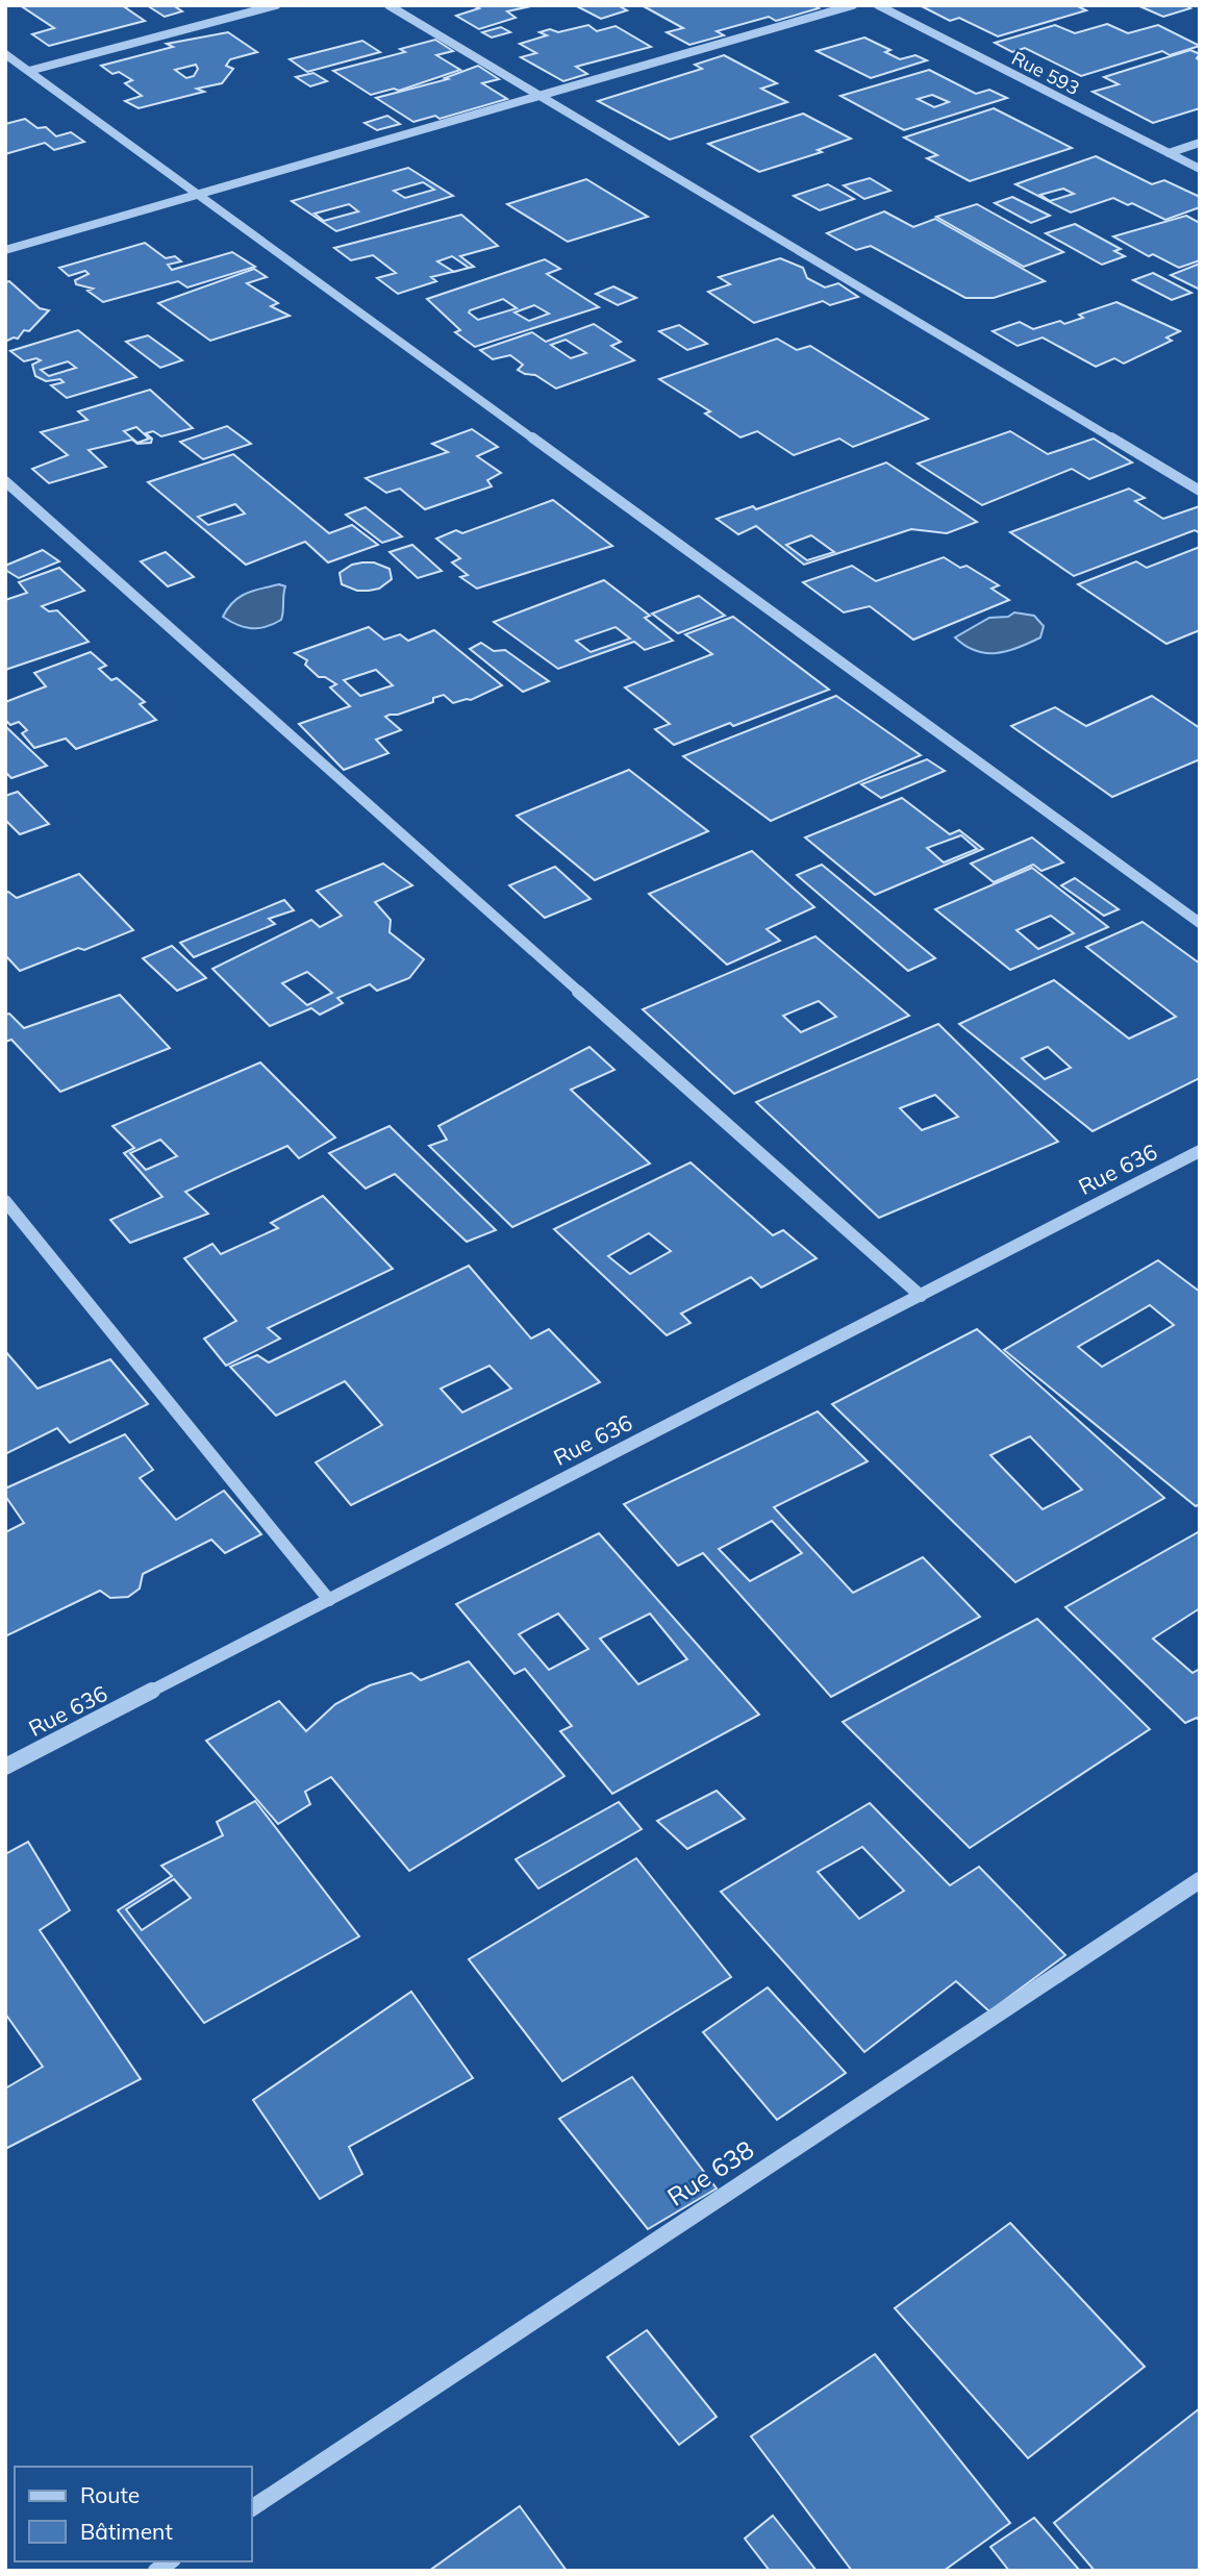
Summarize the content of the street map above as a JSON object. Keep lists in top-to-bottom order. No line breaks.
{"streets":{"street":["Rue 593","Rue 636","Rue 638"]},"legend":["Route","Bâtiment"]}
